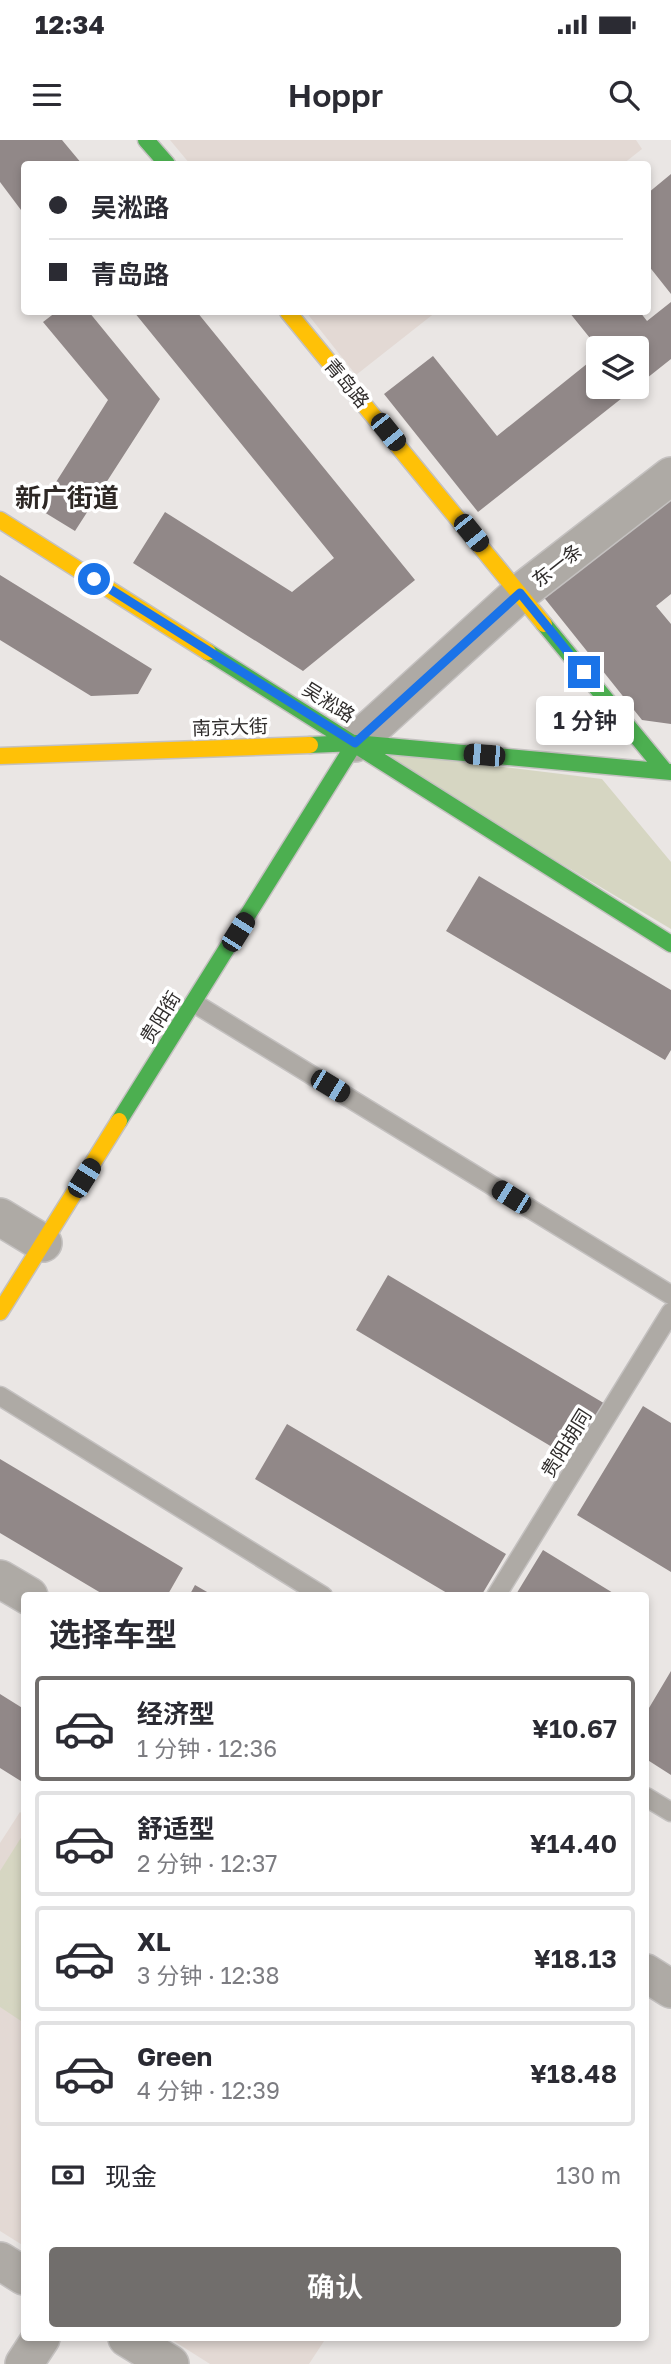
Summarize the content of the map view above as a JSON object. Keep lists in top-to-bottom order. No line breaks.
{"streets":{"street":["青岛路","东一条","吴淞路","南京大街","贵阳街"],"lane":["贵阳胡同"]},"crossings":[["青岛路","东一条"],["青岛路","南京大街"],["东一条","吴淞路"],["东一条","南京大街"],["东一条","贵阳街"],["吴淞路","南京大街"],["吴淞路","贵阳街"],["南京大街","贵阳街"]],"districts":["新广街道"],"page":{"status":"12:34","header":"Hoppr","banner":["吴淞路","青岛路"],"bubble":"1 分钟","heading":"选择车型","list":[{"name":"经济型","note":"1 分钟 · 12:36","value":"¥10.67"},{"name":"舒适型","note":"2 分钟 · 12:37","value":"¥14.40"},{"name":"XL","note":"3 分钟 · 12:38","value":"¥18.13"},{"name":"Green","note":"4 分钟 · 12:39","value":"¥18.48"}],"pay":["现金","130 m"],"buttons":"确认"}}
